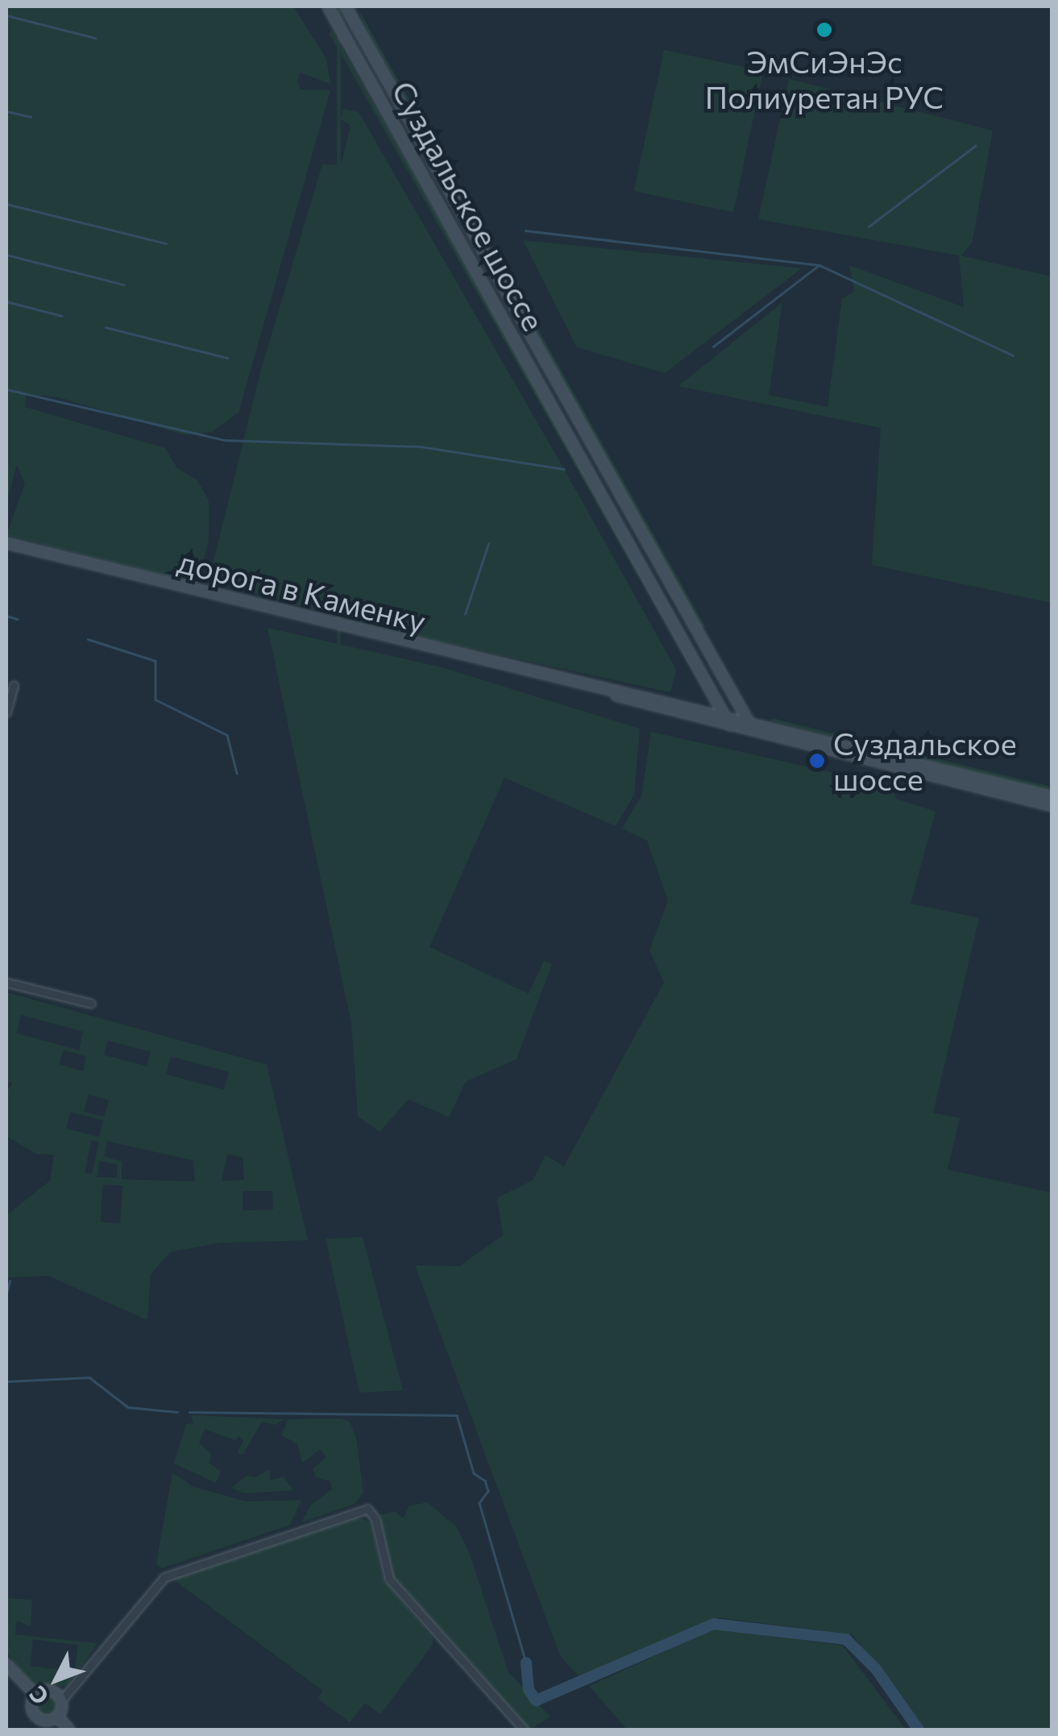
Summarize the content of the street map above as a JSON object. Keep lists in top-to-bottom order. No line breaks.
{"streets":{"main road":["Суздальское шоссе","дорога в Каменку"]},"crossings":[["Суздальское шоссе","дорога в Каменку"]],"places":["ЭмСиЭнЭс Полиуретан РУС","Суздальское шоссе"],"north":"bottom left"}
